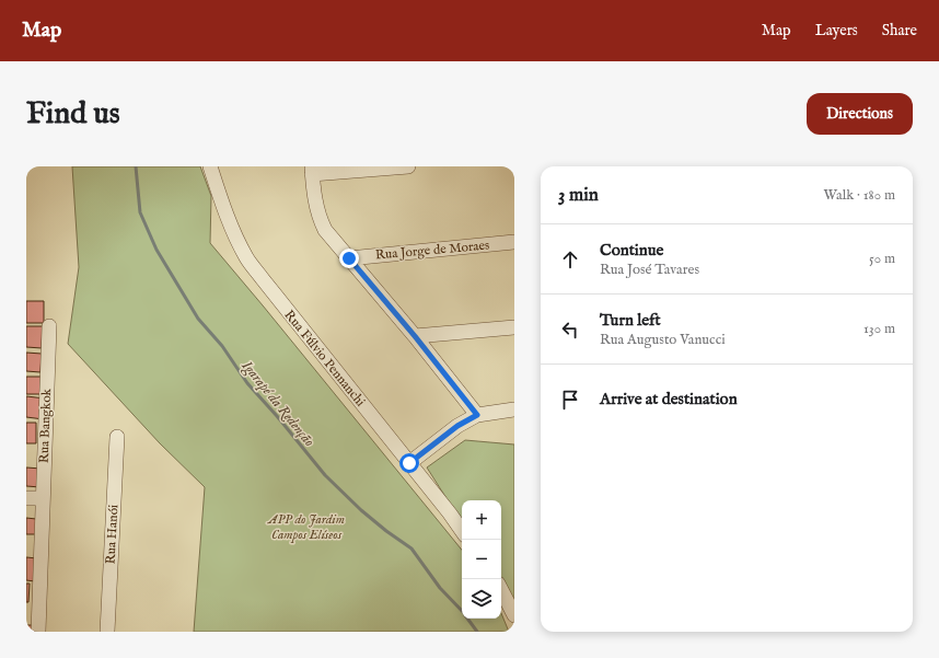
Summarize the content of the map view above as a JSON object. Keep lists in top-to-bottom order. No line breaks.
{"streets":{"street":["Rua Jorge de Moraes","Rua Fúlvio Pennanchi","Rua Bangkok","Rua Hanói"]},"water":["Igarapé da Redenção"],"parks":["APP do Jardim Campos Elíseos"],"page":{"header":"Map","nav":["Map","Layers","Share"],"buttons":"Directions","title":"Find us","heading":["3 min","Walk · 180 m"],"list":[["Continue","Rua José Tavares","50 m"],["Turn left","Rua Augusto Vanucci","130 m"],"Arrive at destination"],"map_buttons":["+","−"]}}
